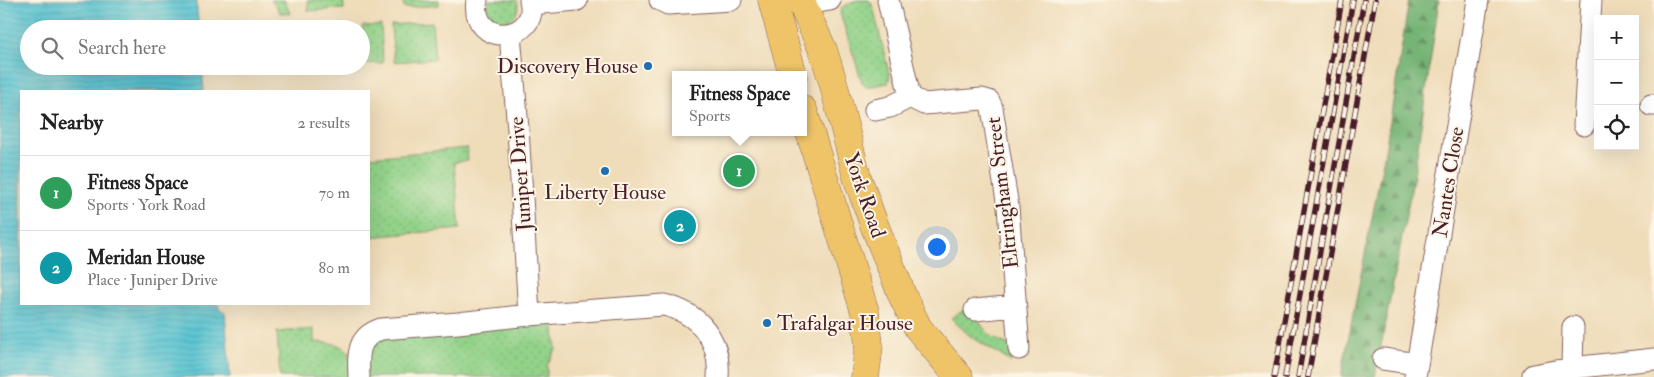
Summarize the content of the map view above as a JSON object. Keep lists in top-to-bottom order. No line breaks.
{"streets":{"highway":["York Road"],"street":["Juniper Drive","Nantes Close","Eltringham Street"]},"places":["Discovery House","Liberty House","Trafalgar House"],"page":{"map_buttons":["+","−"],"search":"Search here","popup":["Fitness Space","Sports"],"heading":["Nearby","2 results"],"pins":["1","2"],"list":[{"mark":"1","name":"Fitness Space","note":"Sports · York Road","value":"70 m"},{"mark":"2","name":"Meridan House","note":"Place · Juniper Drive","value":"80 m"}]}}
